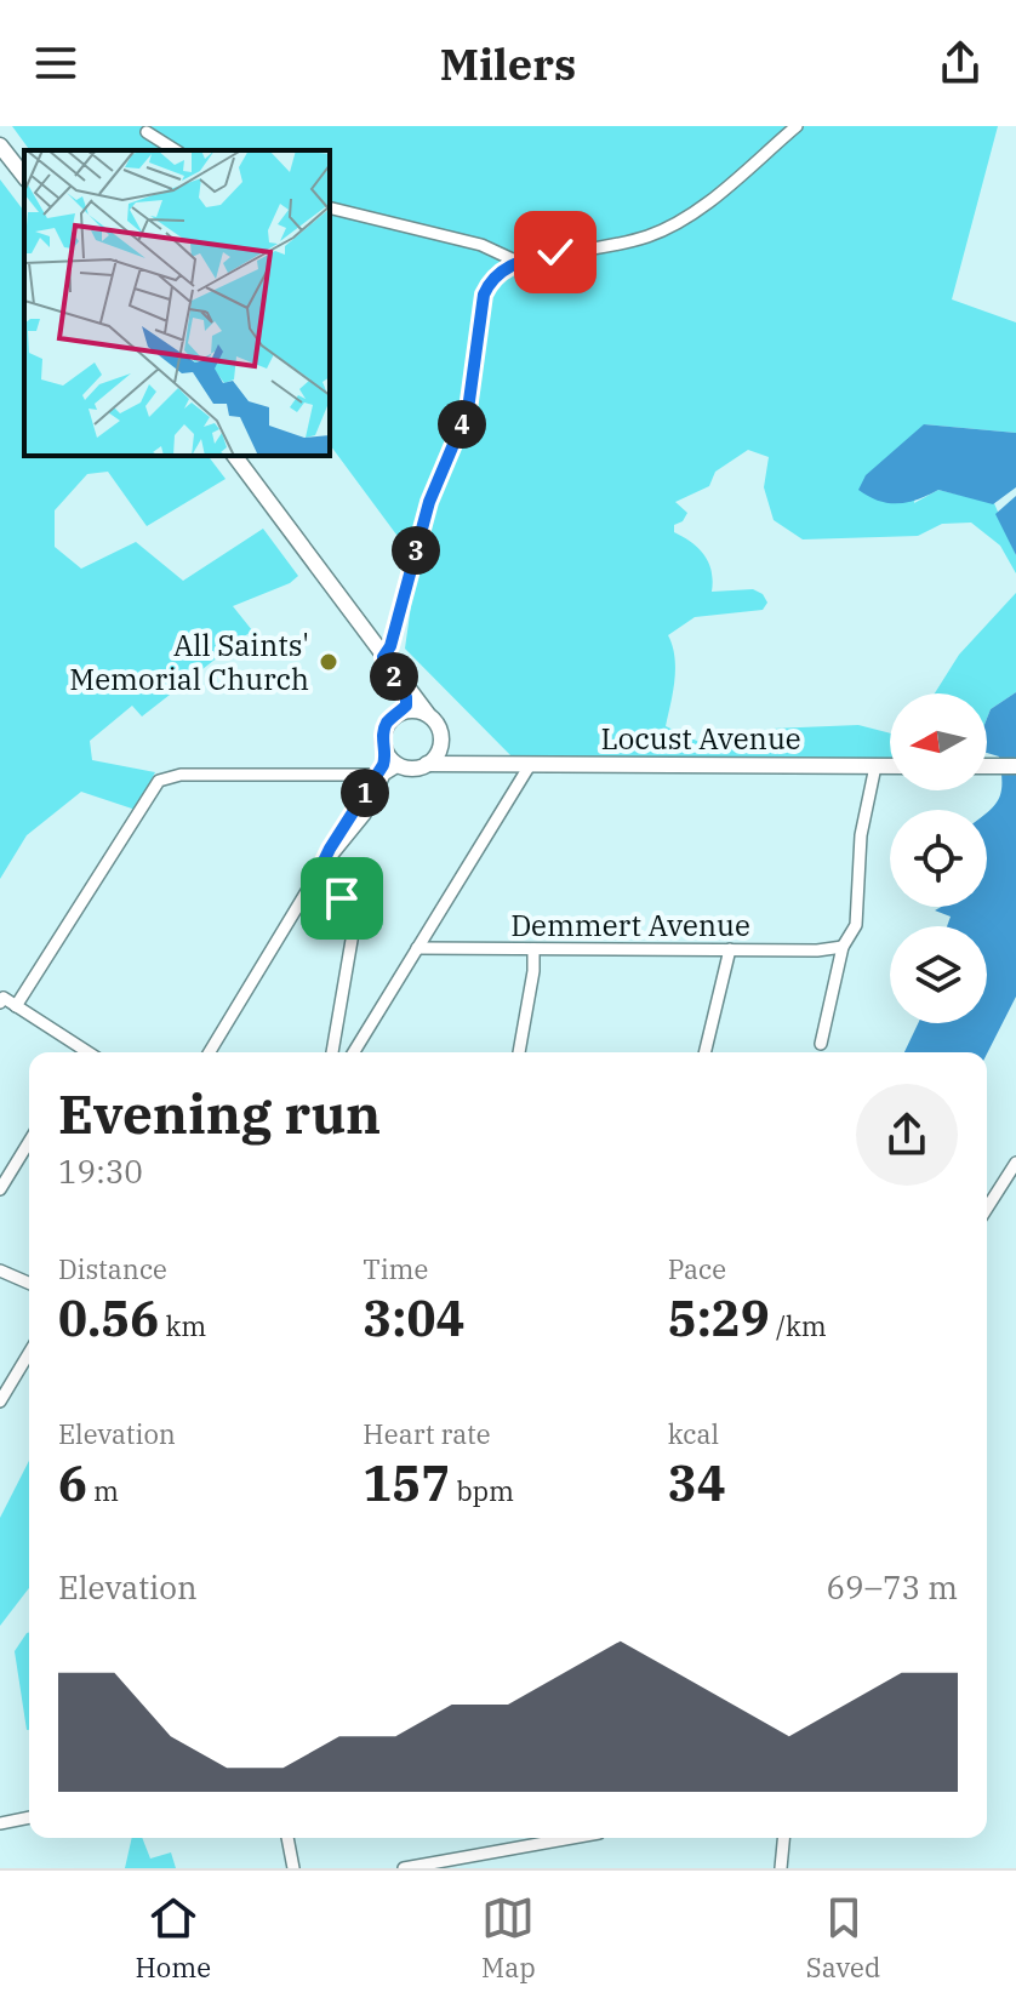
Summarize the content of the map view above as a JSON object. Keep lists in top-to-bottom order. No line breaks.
{"streets":{"main road":["Locust Avenue"],"street":["Demmert Avenue"]},"places":["All Saints' Memorial Church"],"north":"left","page":{"header":"Milers","pins":["4","3","2","1"],"heading":["Evening run","19:30"],"stats":[["Distance","0.56 km"],["Time","3:04"],["Pace","5:29 /km"],["Elevation","6 m"],["Heart rate","157 bpm"],["kcal","34"]],"chart":["Elevation","69–73 m"],"tabs":["Home","Map","Saved"]}}
